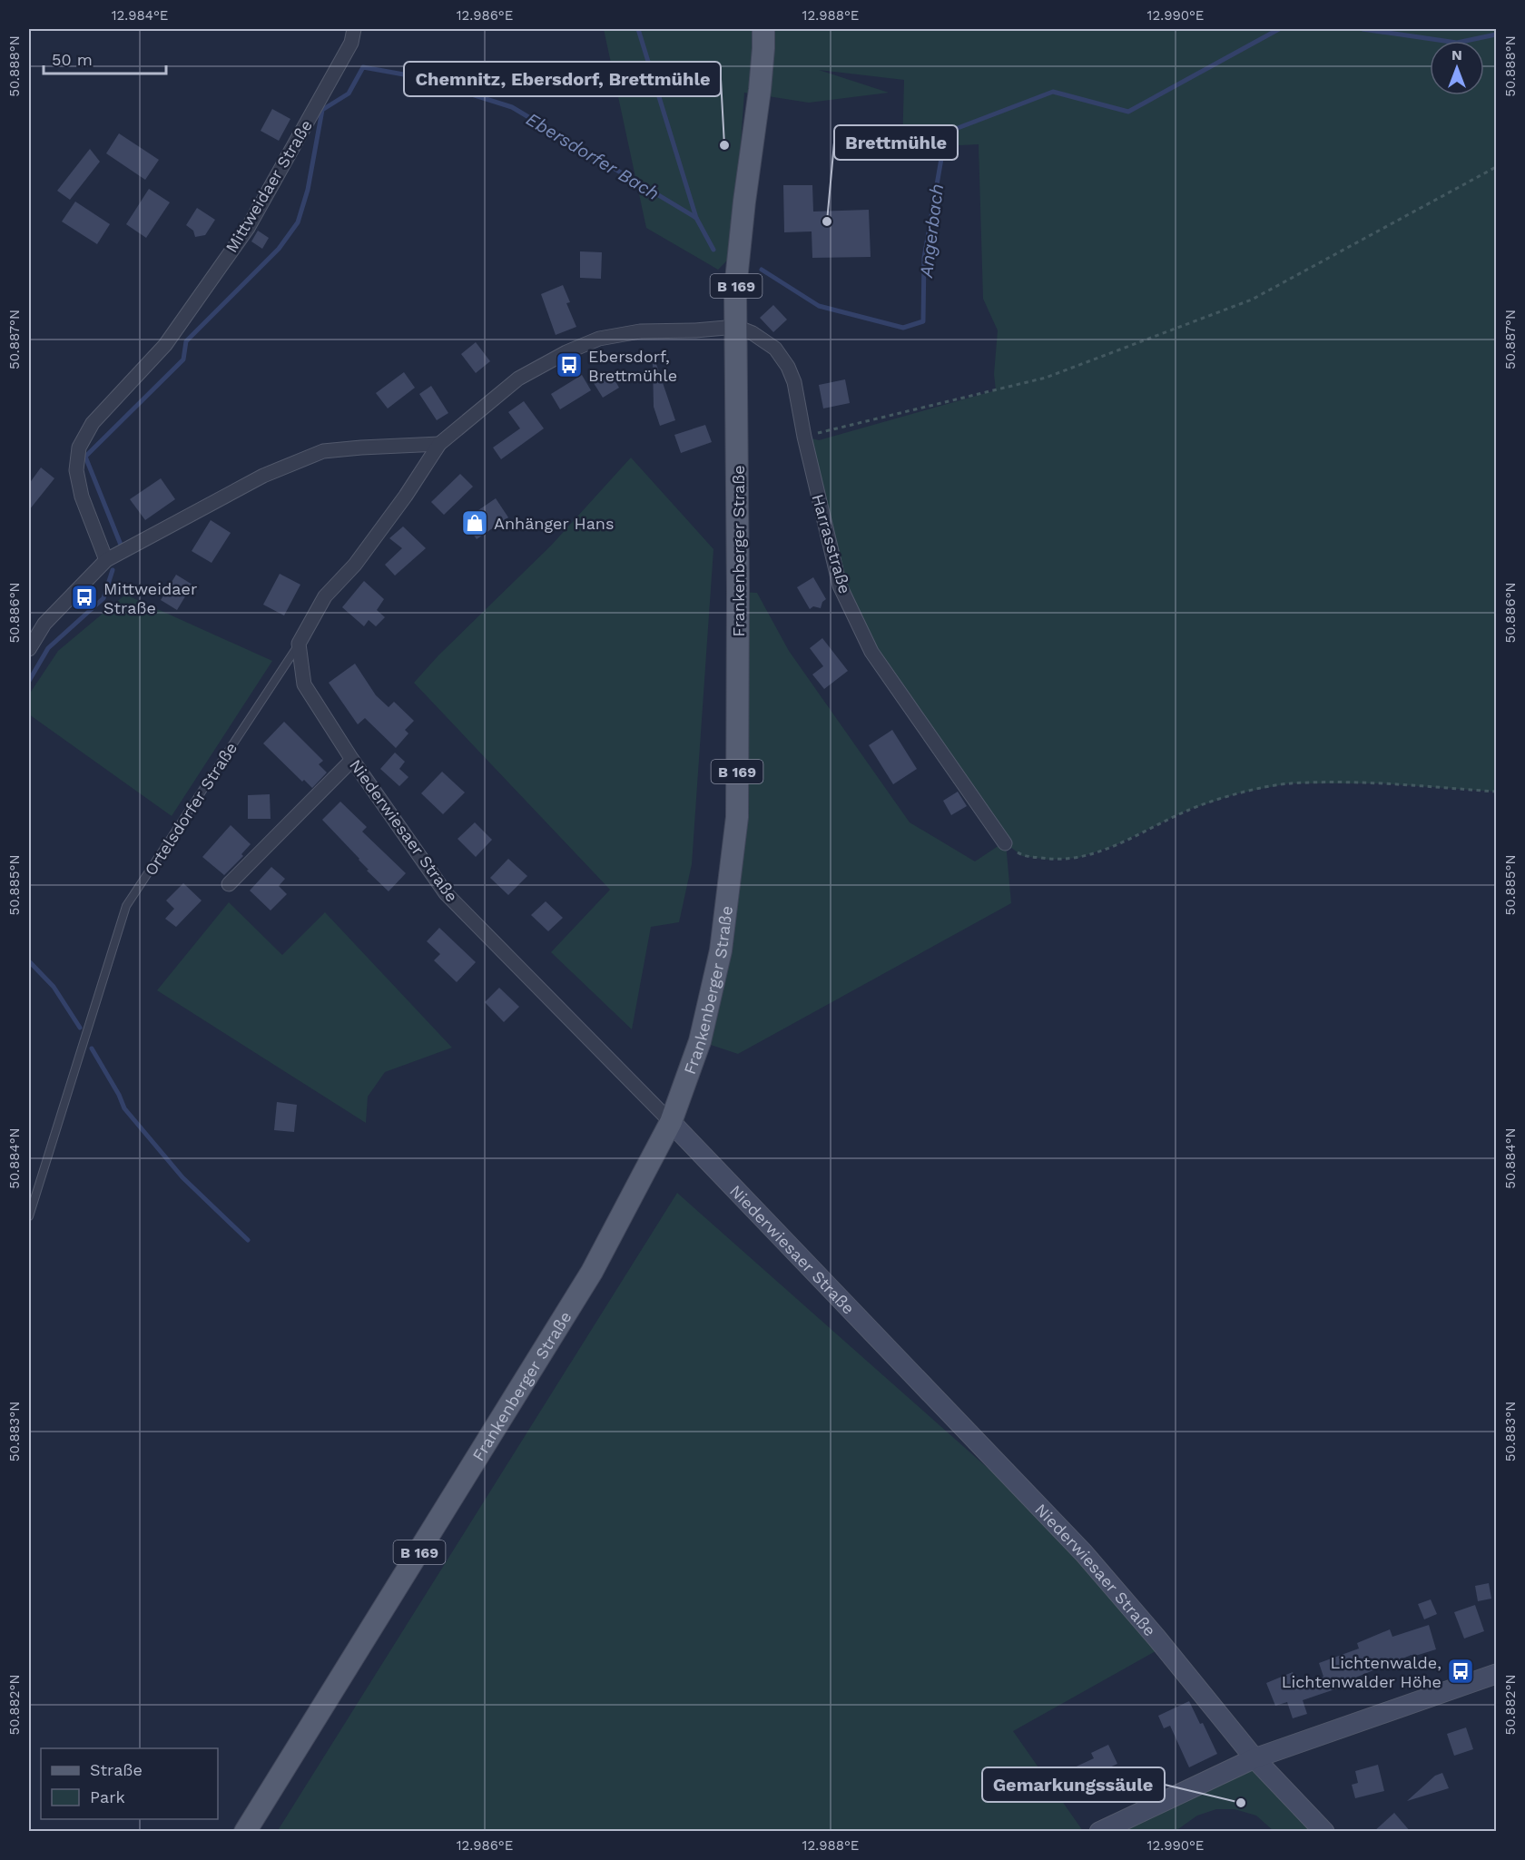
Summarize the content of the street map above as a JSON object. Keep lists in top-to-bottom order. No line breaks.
{"streets":{"main road":["B 169","Frankenberger Straße","Niederwiesaer Straße"],"street":["Mittweidaer Straße","Harrasstraße","Ortelsdorfer Straße"]},"crossings":[["Harrasstraße","Frankenberger Straße"],["Frankenberger Straße","Niederwiesaer Straße"],["Ortelsdorfer Straße","Niederwiesaer Straße"]],"water":["Ebersdorfer Bach","Angerbach"],"places":{"other":["Chemnitz, Ebersdorf, Brettmühle","Brettmühle","Gemarkungssäule"],"bus stop":["Ebersdorf, Brettmühle","Mittweidaer Straße","Lichtenwalde, Lichtenwalder Höhe"],"shop":["Anhänger Hans"]},"legend":["Straße","Park"],"scale_bar":"50 m","north":"top","coordinates":["12.984°E","12.986°E","12.988°E","12.990°E","50.888°N","50.887°N","50.886°N","50.885°N","50.884°N","50.883°N","50.882°N"]}
